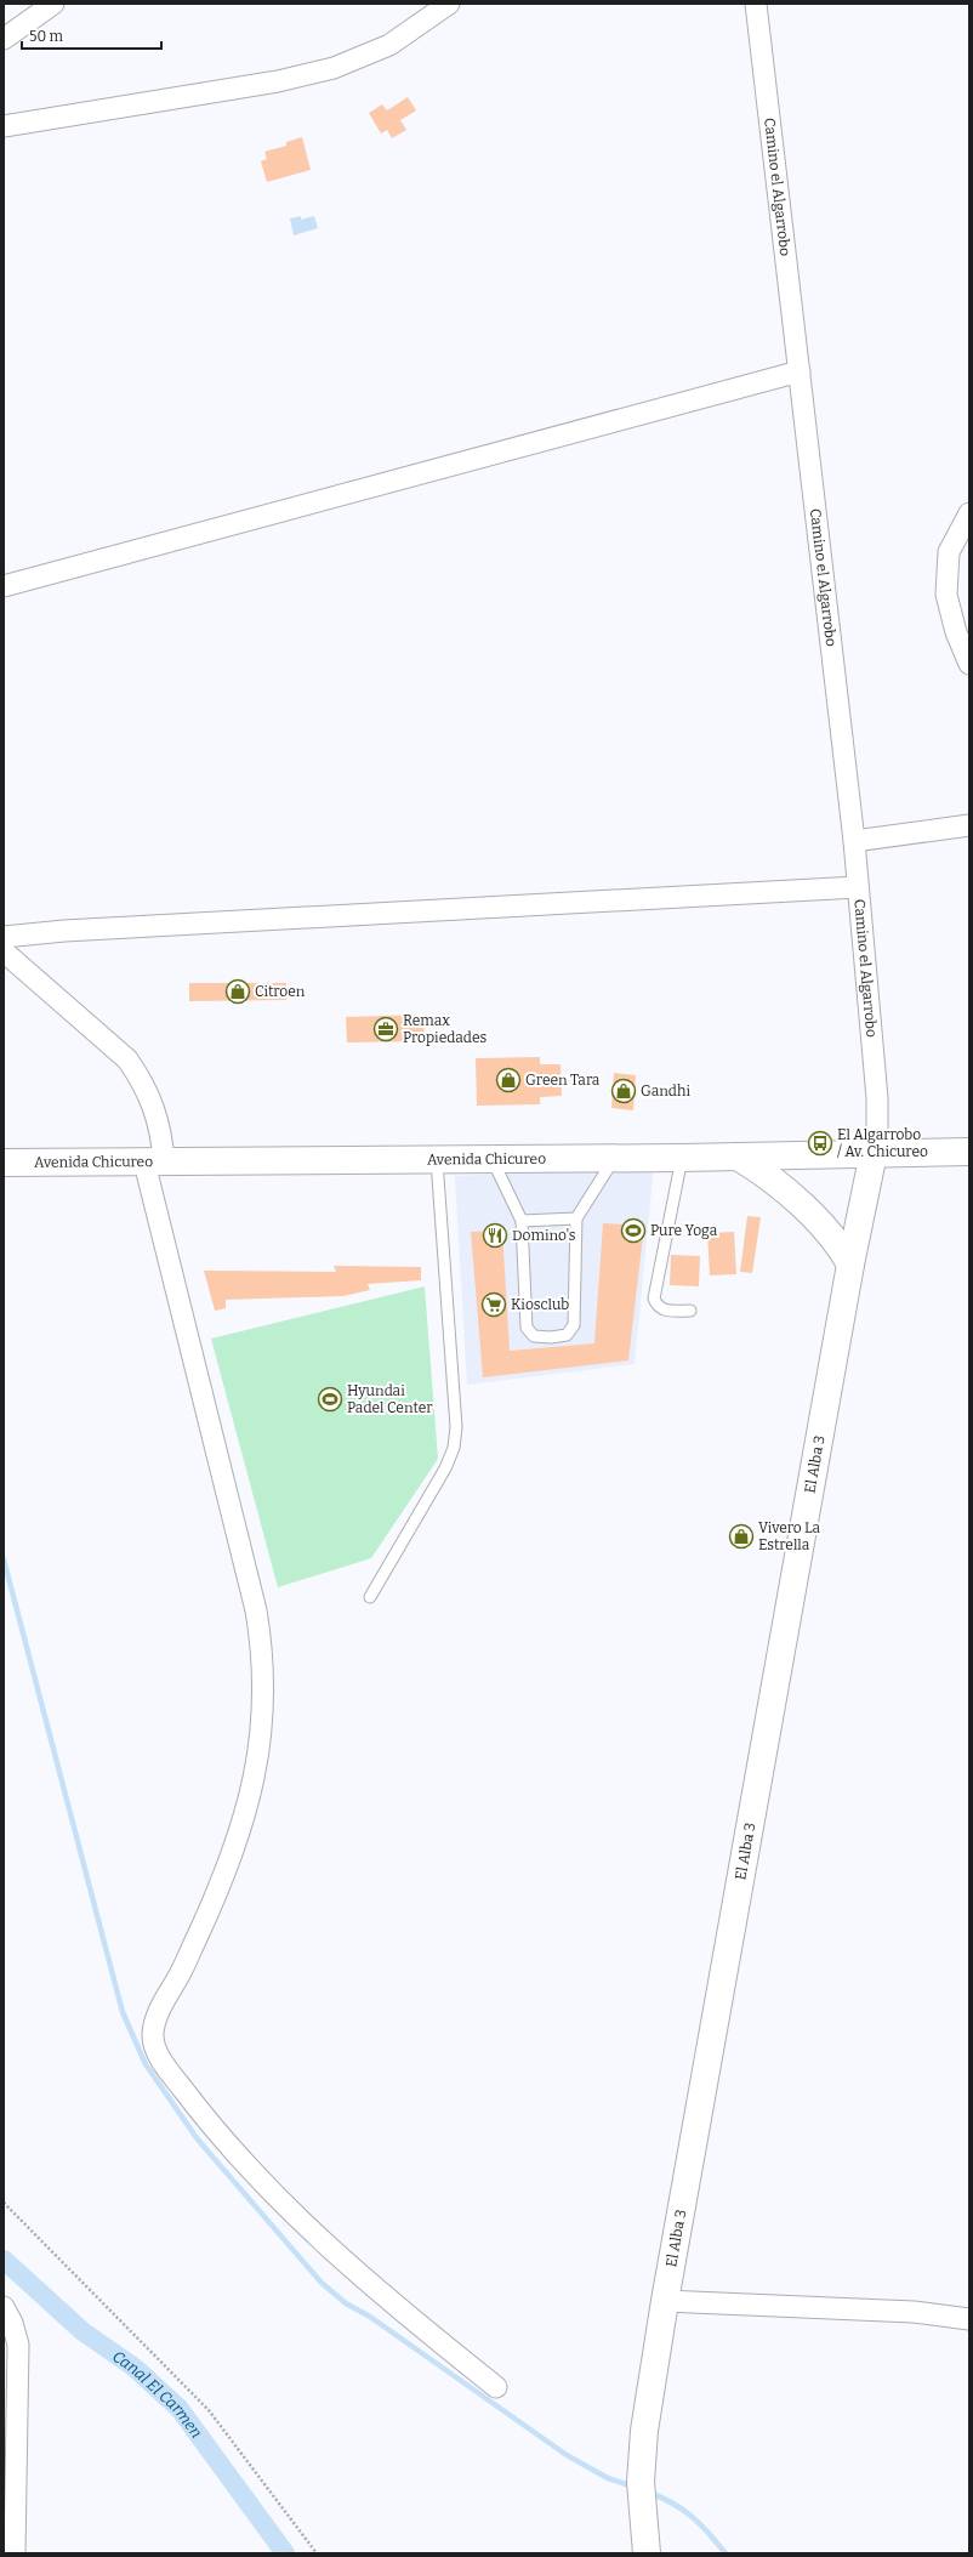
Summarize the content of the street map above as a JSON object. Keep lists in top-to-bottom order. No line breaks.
{"streets":{"street":["Camino el Algarrobo","Avenida Chicureo","El Alba 3"]},"crossings":[["Camino el Algarrobo","Avenida Chicureo"],["Camino el Algarrobo","El Alba 3"],["Avenida Chicureo","El Alba 3"]],"water":["Canal El Carmen"],"places":{"shop":["Citroen","Green Tara","Gandhi","Vivero La Estrella"],"office":["Remax Propiedades"],"bus stop":["El Algarrobo / Av. Chicureo"],"sports":["Pure Yoga","Hyundai Padel Center"],"restaurant":["Domino's"],"supermarket":["Kiosclub"]},"scale_bar":"50 m"}
